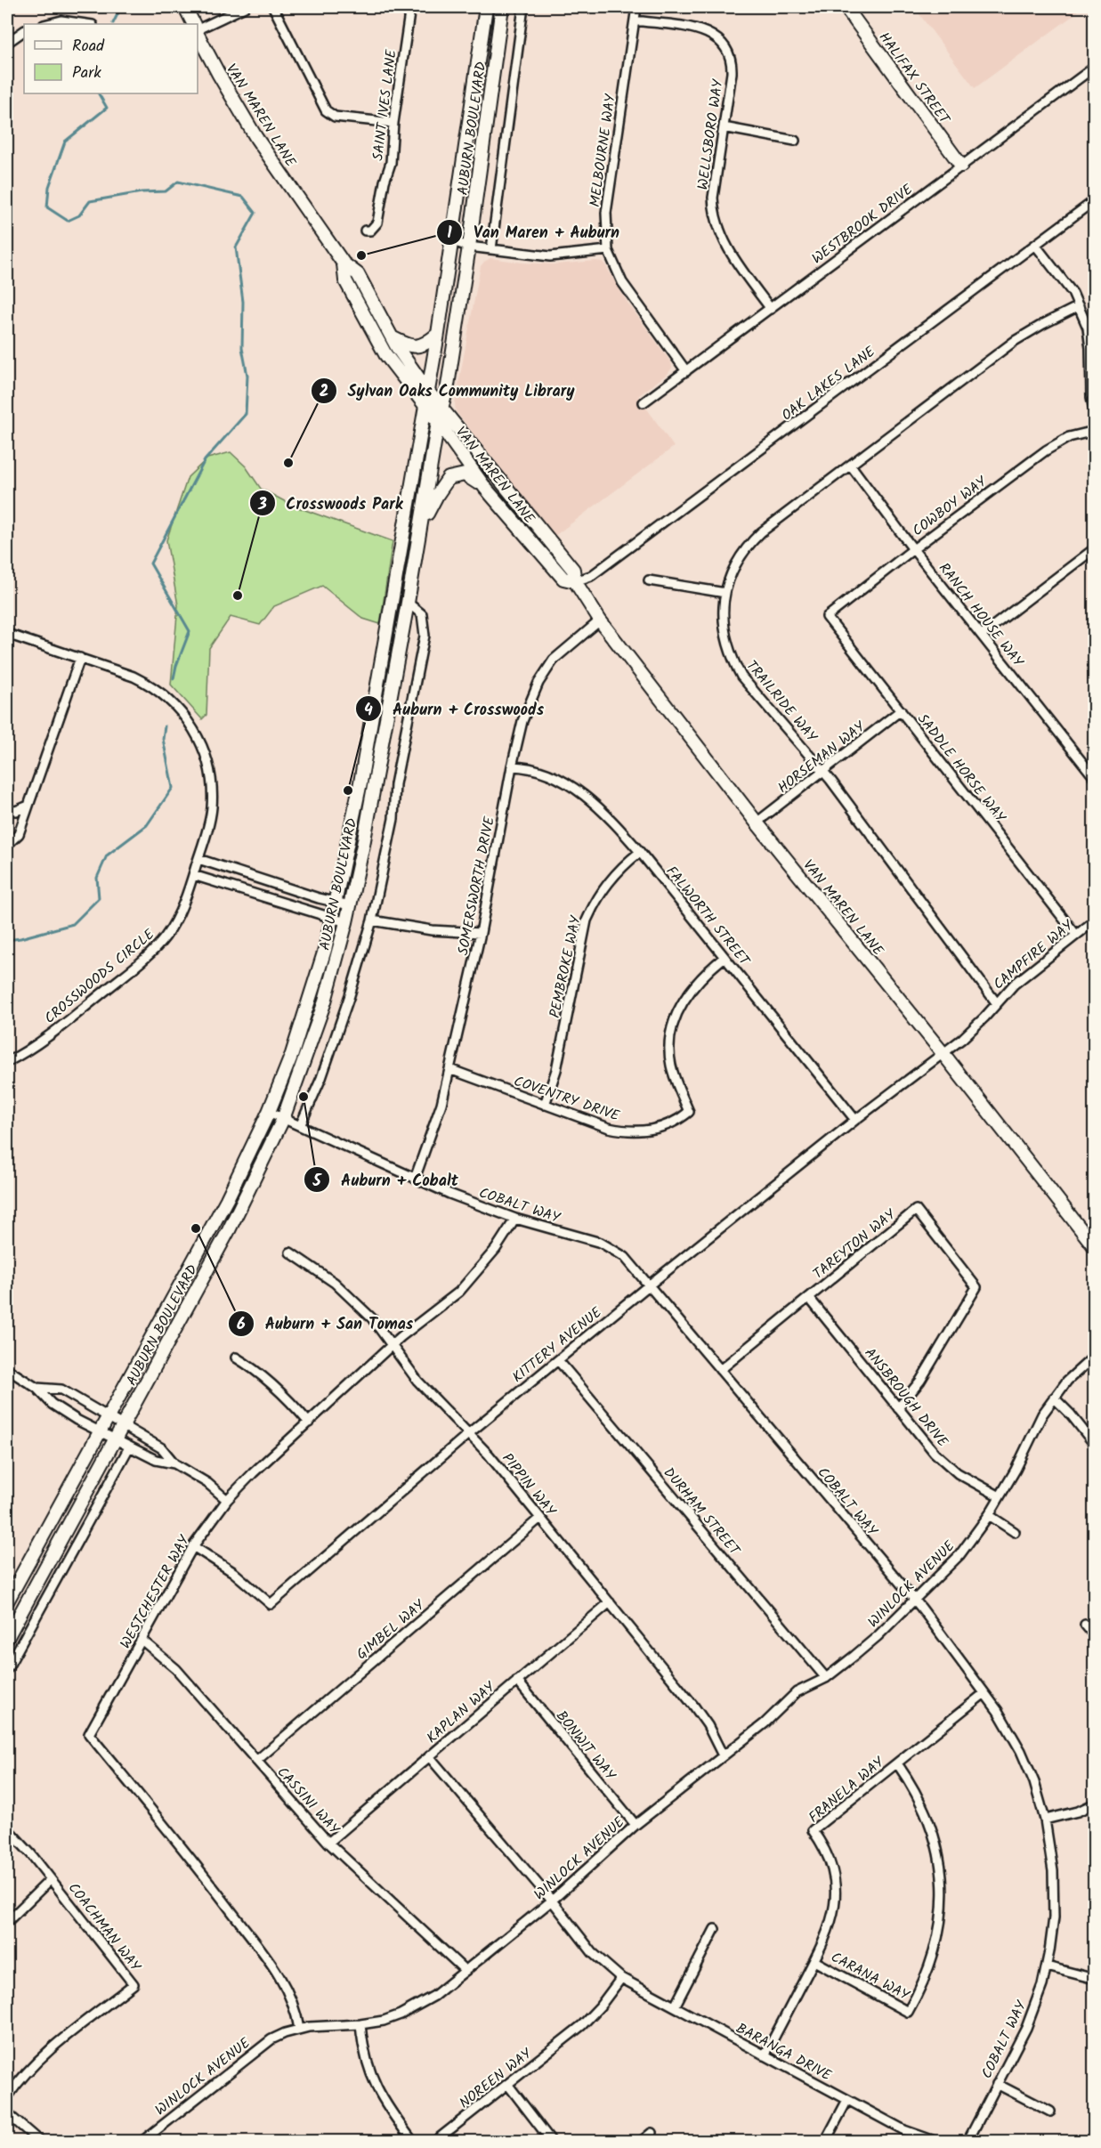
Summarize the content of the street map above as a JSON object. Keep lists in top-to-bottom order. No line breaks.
{"streets":{"main road":["HALIFAX STREET","VAN MAREN LANE","AUBURN BOULEVARD"],"street":["SAINT IVES LANE","WELLSBORO WAY","MELBOURNE WAY","WESTBROOK DRIVE","OAK LAKES LANE","COWBOY WAY","RANCH HOUSE WAY","TRAILRIDE WAY","HORSEMAN WAY","SADDLE HORSE WAY","SOMERSWORTH DRIVE","FALWORTH STREET","CAMPFIRE WAY","PEMBROKE WAY","CROSSWOODS CIRCLE","COVENTRY DRIVE","COBALT WAY","TAREYTON WAY","KITTERY AVENUE","ANSBROUGH DRIVE","PIPPIN WAY","DURHAM STREET","WINLOCK AVENUE","WESTCHESTER WAY","GIMBEL WAY","KAPLAN WAY","BONWIT WAY","FRANELA WAY","CASSINI WAY","COACHMAN WAY","CARANA WAY","BARANGA DRIVE","NOREEN WAY"]},"crossings":[["HALIFAX STREET","WESTBROOK DRIVE"],["VAN MAREN LANE","AUBURN BOULEVARD"],["VAN MAREN LANE","OAK LAKES LANE"],["VAN MAREN LANE","HORSEMAN WAY"],["VAN MAREN LANE","SOMERSWORTH DRIVE"],["VAN MAREN LANE","CAMPFIRE WAY"],["VAN MAREN LANE","KITTERY AVENUE"],["AUBURN BOULEVARD","COBALT WAY"],["WELLSBORO WAY","MELBOURNE WAY"],["WELLSBORO WAY","WESTBROOK DRIVE"],["MELBOURNE WAY","WESTBROOK DRIVE"],["COWBOY WAY","RANCH HOUSE WAY"],["COWBOY WAY","SADDLE HORSE WAY"],["RANCH HOUSE WAY","TRAILRIDE WAY"],["TRAILRIDE WAY","HORSEMAN WAY"],["TRAILRIDE WAY","CAMPFIRE WAY"],["HORSEMAN WAY","SADDLE HORSE WAY"],["SADDLE HORSE WAY","CAMPFIRE WAY"],["SOMERSWORTH DRIVE","FALWORTH STREET"],["SOMERSWORTH DRIVE","COVENTRY DRIVE"],["SOMERSWORTH DRIVE","COBALT WAY"],["FALWORTH STREET","PEMBROKE WAY"],["FALWORTH STREET","COVENTRY DRIVE"],["FALWORTH STREET","KITTERY AVENUE"],["CAMPFIRE WAY","KITTERY AVENUE"],["PEMBROKE WAY","COVENTRY DRIVE"],["COBALT WAY","TAREYTON WAY"],["COBALT WAY","KITTERY AVENUE"],["COBALT WAY","WINLOCK AVENUE"],["COBALT WAY","WESTCHESTER WAY"],["COBALT WAY","FRANELA WAY"],["TAREYTON WAY","ANSBROUGH DRIVE"],["KITTERY AVENUE","PIPPIN WAY"],["KITTERY AVENUE","DURHAM STREET"],["KITTERY AVENUE","WESTCHESTER WAY"],["ANSBROUGH DRIVE","WINLOCK AVENUE"],["PIPPIN WAY","WINLOCK AVENUE"],["PIPPIN WAY","WESTCHESTER WAY"],["PIPPIN WAY","GIMBEL WAY"],["PIPPIN WAY","KAPLAN WAY"],["DURHAM STREET","WINLOCK AVENUE"],["WINLOCK AVENUE","WESTCHESTER WAY"],["WINLOCK AVENUE","BONWIT WAY"],["WINLOCK AVENUE","CASSINI WAY"],["WINLOCK AVENUE","BARANGA DRIVE"],["WESTCHESTER WAY","CASSINI WAY"],["GIMBEL WAY","CASSINI WAY"],["KAPLAN WAY","BONWIT WAY"],["KAPLAN WAY","CASSINI WAY"],["KAPLAN WAY","BARANGA DRIVE"],["FRANELA WAY","CARANA WAY"],["FRANELA WAY","BARANGA DRIVE"],["BARANGA DRIVE","NOREEN WAY"]],"places":["Van Maren + Auburn","Sylvan Oaks Community Library","Crosswoods Park","Auburn + Crosswoods","Auburn + Cobalt","Auburn + San Tomas"],"legend":["Road","Park"]}
